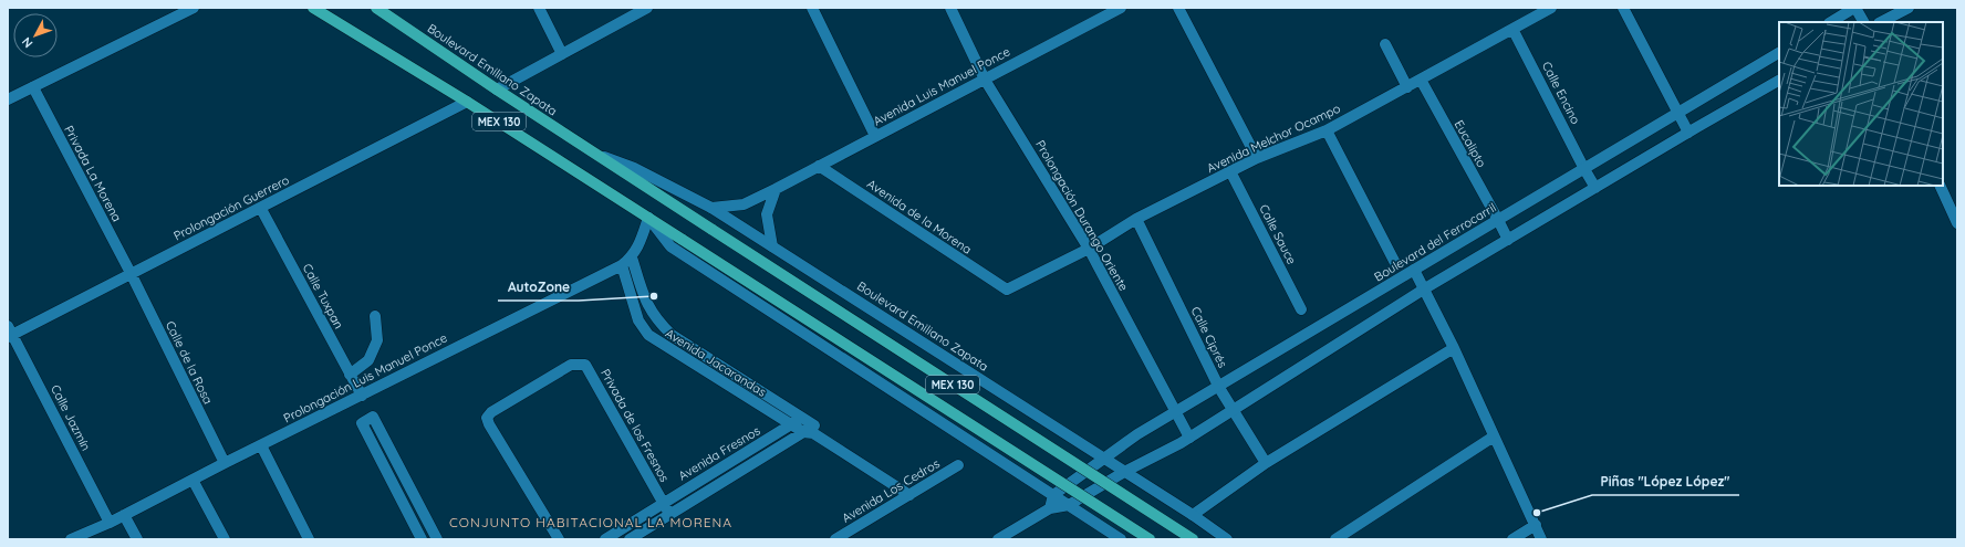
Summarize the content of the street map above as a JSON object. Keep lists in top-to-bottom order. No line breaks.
{"streets":{"main road":["Boulevard Emiliano Zapata","MEX 130"],"street":["Avenida Luis Manuel Ponce","Calle Encino","Avenida Melchor Ocampo","Eucalipto","Privada La Morena","Prolongación Guerrero","Prolongación Durango Oriente","Avenida de la Morena","Calle Sauce","Boulevard del Ferrocarril","Calle Tuxpan","Calle Ciprés","Calle de la Rosa","Avenida Jacarandas","Prolongación Luis Manuel Ponce","Calle Jazmín","Privada de los Fresnos","Avenida Fresnos","Avenida Los Cedros"]},"crossings":[["Boulevard Emiliano Zapata","Avenida Luis Manuel Ponce"],["Boulevard Emiliano Zapata","Boulevard del Ferrocarril"],["Avenida Luis Manuel Ponce","Prolongación Durango Oriente"],["Avenida Luis Manuel Ponce","Avenida de la Morena"],["Calle Encino","Avenida Melchor Ocampo"],["Calle Encino","Boulevard del Ferrocarril"],["MEX 130","Prolongación Guerrero"],["MEX 130","Prolongación Luis Manuel Ponce"],["Avenida Melchor Ocampo","Eucalipto"],["Avenida Melchor Ocampo","Prolongación Durango Oriente"],["Avenida Melchor Ocampo","Avenida de la Morena"],["Avenida Melchor Ocampo","Calle Sauce"],["Avenida Melchor Ocampo","Calle Ciprés"],["Eucalipto","Boulevard del Ferrocarril"],["Privada La Morena","Prolongación Guerrero"],["Privada La Morena","Calle de la Rosa"],["Prolongación Guerrero","Calle Tuxpan"],["Prolongación Guerrero","Calle de la Rosa"],["Prolongación Guerrero","Calle Jazmín"],["Prolongación Durango Oriente","Boulevard del Ferrocarril"],["Boulevard del Ferrocarril","Calle Ciprés"],["Calle Tuxpan","Prolongación Luis Manuel Ponce"],["Calle de la Rosa","Prolongación Luis Manuel Ponce"],["Avenida Jacarandas","Prolongación Luis Manuel Ponce"],["Avenida Jacarandas","Avenida Fresnos"],["Avenida Jacarandas","Avenida Los Cedros"],["Prolongación Luis Manuel Ponce","Calle Jazmín"],["Privada de los Fresnos","Avenida Fresnos"]],"districts":["CONJUNTO HABITACIONAL LA MORENA"],"places":["AutoZone","Piñas \"López López\""],"north":"bottom left"}
